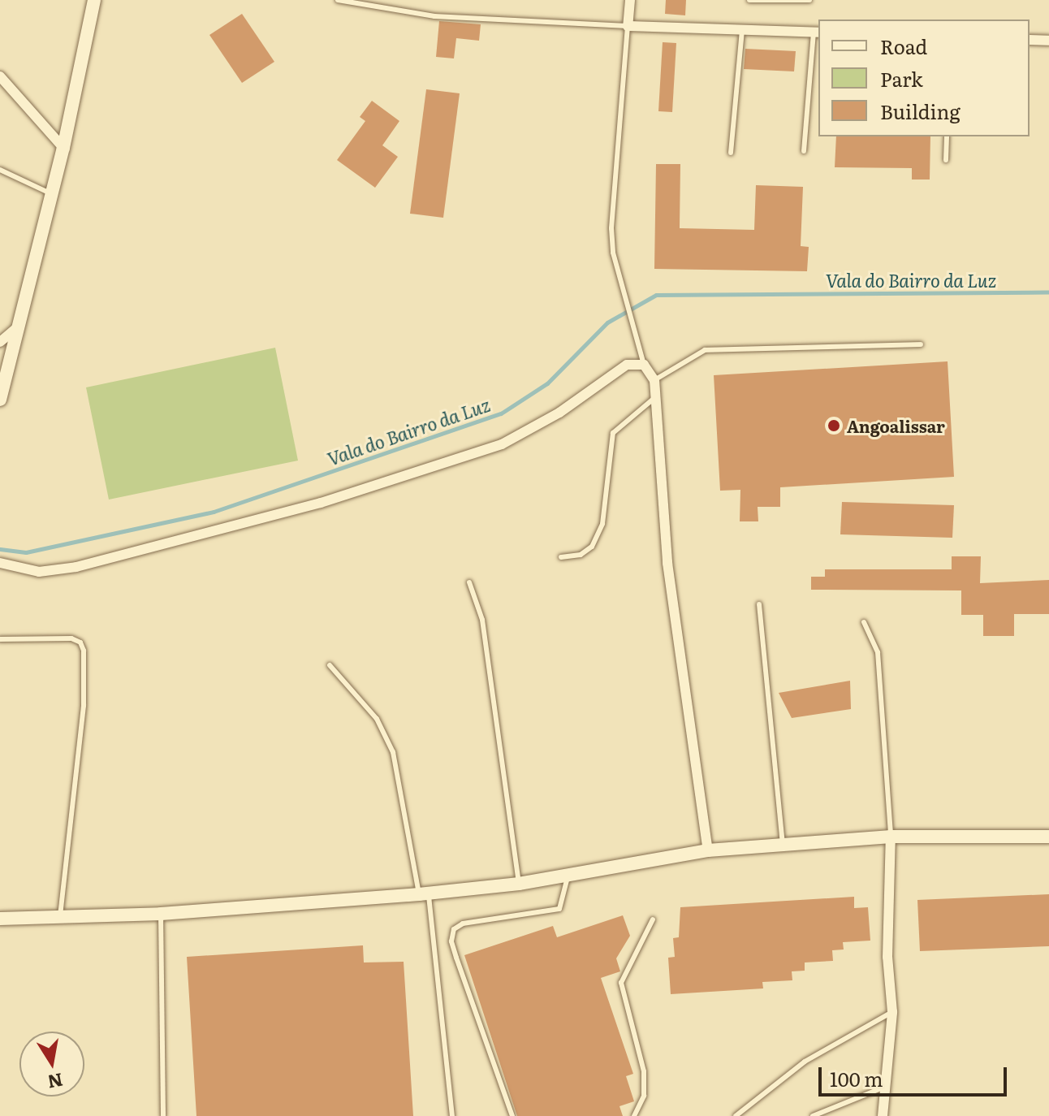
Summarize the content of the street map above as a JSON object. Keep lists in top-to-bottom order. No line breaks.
{"water":["Vala do Bairro da Luz"],"places":["Angoalissar"],"legend":["Road","Park","Building"],"scale_bar":"100 m","north":"bottom"}
